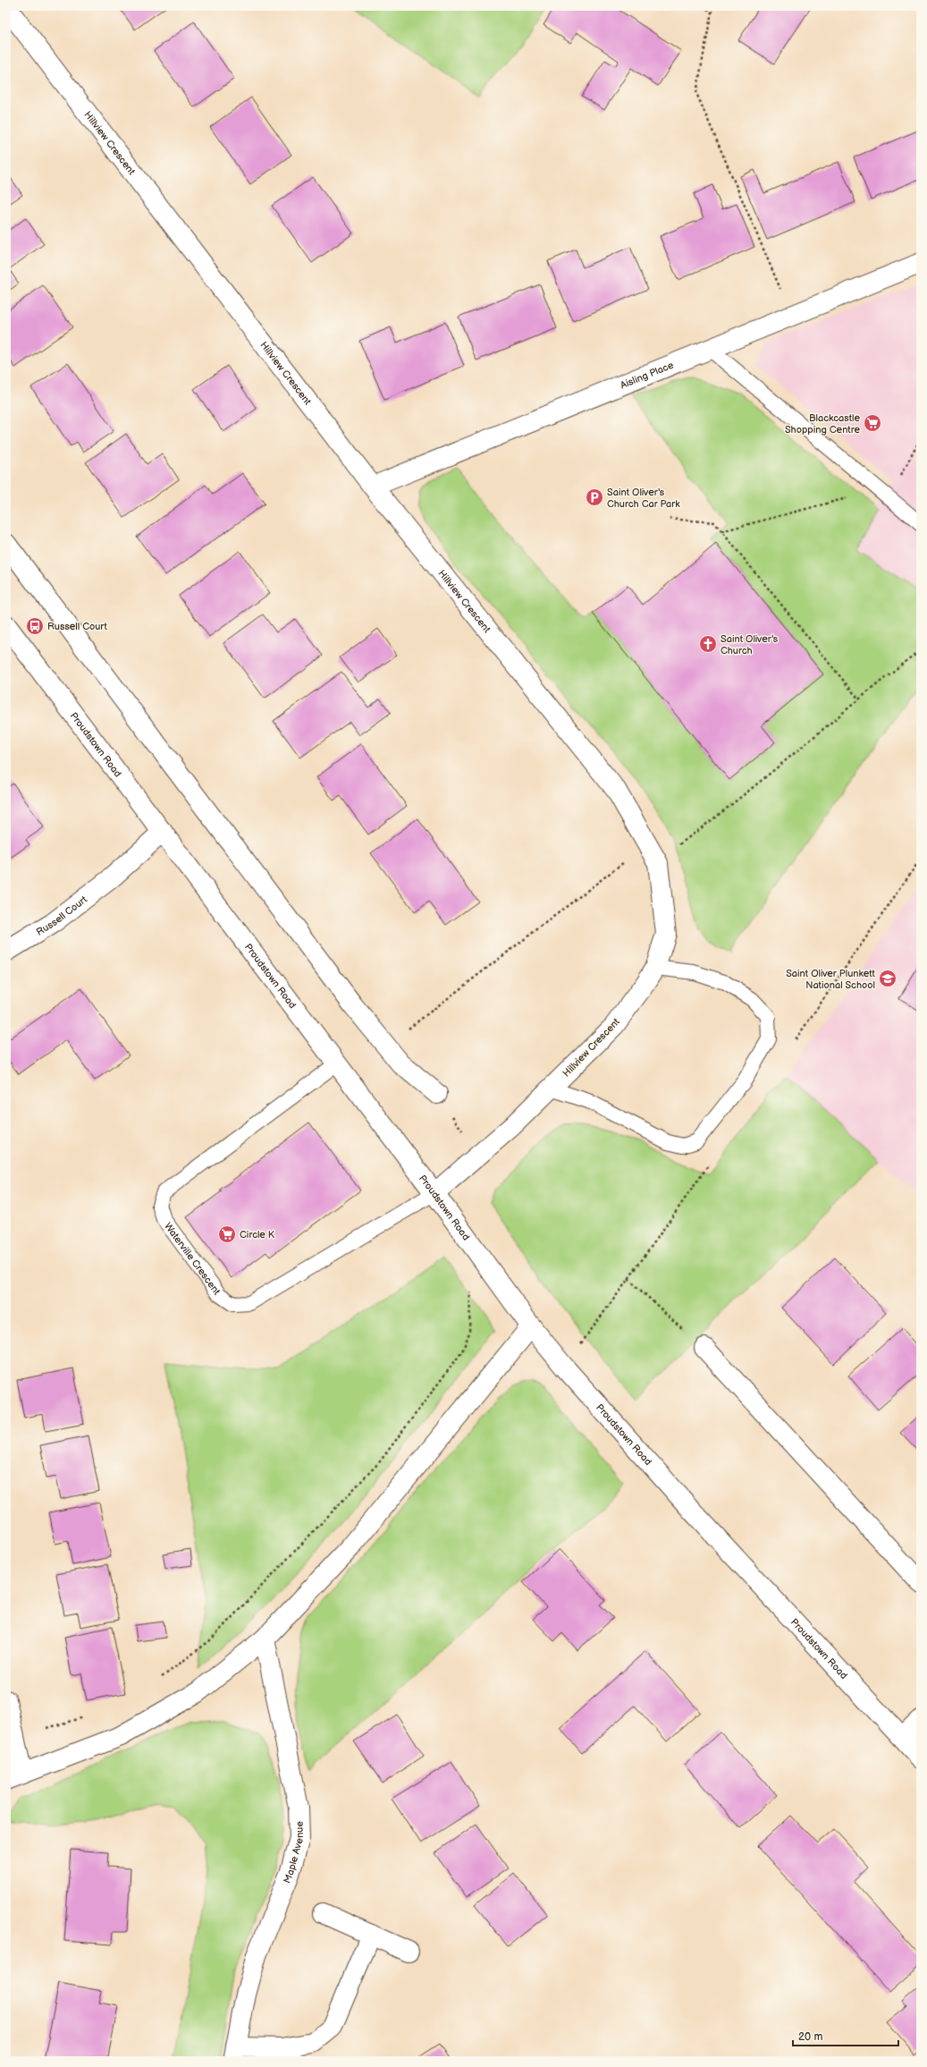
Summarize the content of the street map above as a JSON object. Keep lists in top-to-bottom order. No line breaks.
{"streets":{"street":["Hillview Crescent","Aisling Place","Proudstown Road","Russell Court","Maple Avenue"],"lane":["Waterville Crescent"]},"crossings":[["Hillview Crescent","Aisling Place"],["Hillview Crescent","Proudstown Road"],["Hillview Crescent","Waterville Crescent"],["Proudstown Road","Russell Court"],["Proudstown Road","Waterville Crescent"]],"places":{"supermarket":["Blackcastle Shopping Centre","Circle K"],"parking":["Saint Oliver's Church Car Park"],"bus stop":["Russell Court"],"church":["Saint Oliver's Church"],"school or university":["Saint Oliver Plunkett National School"]},"scale_bar":"20 m"}
